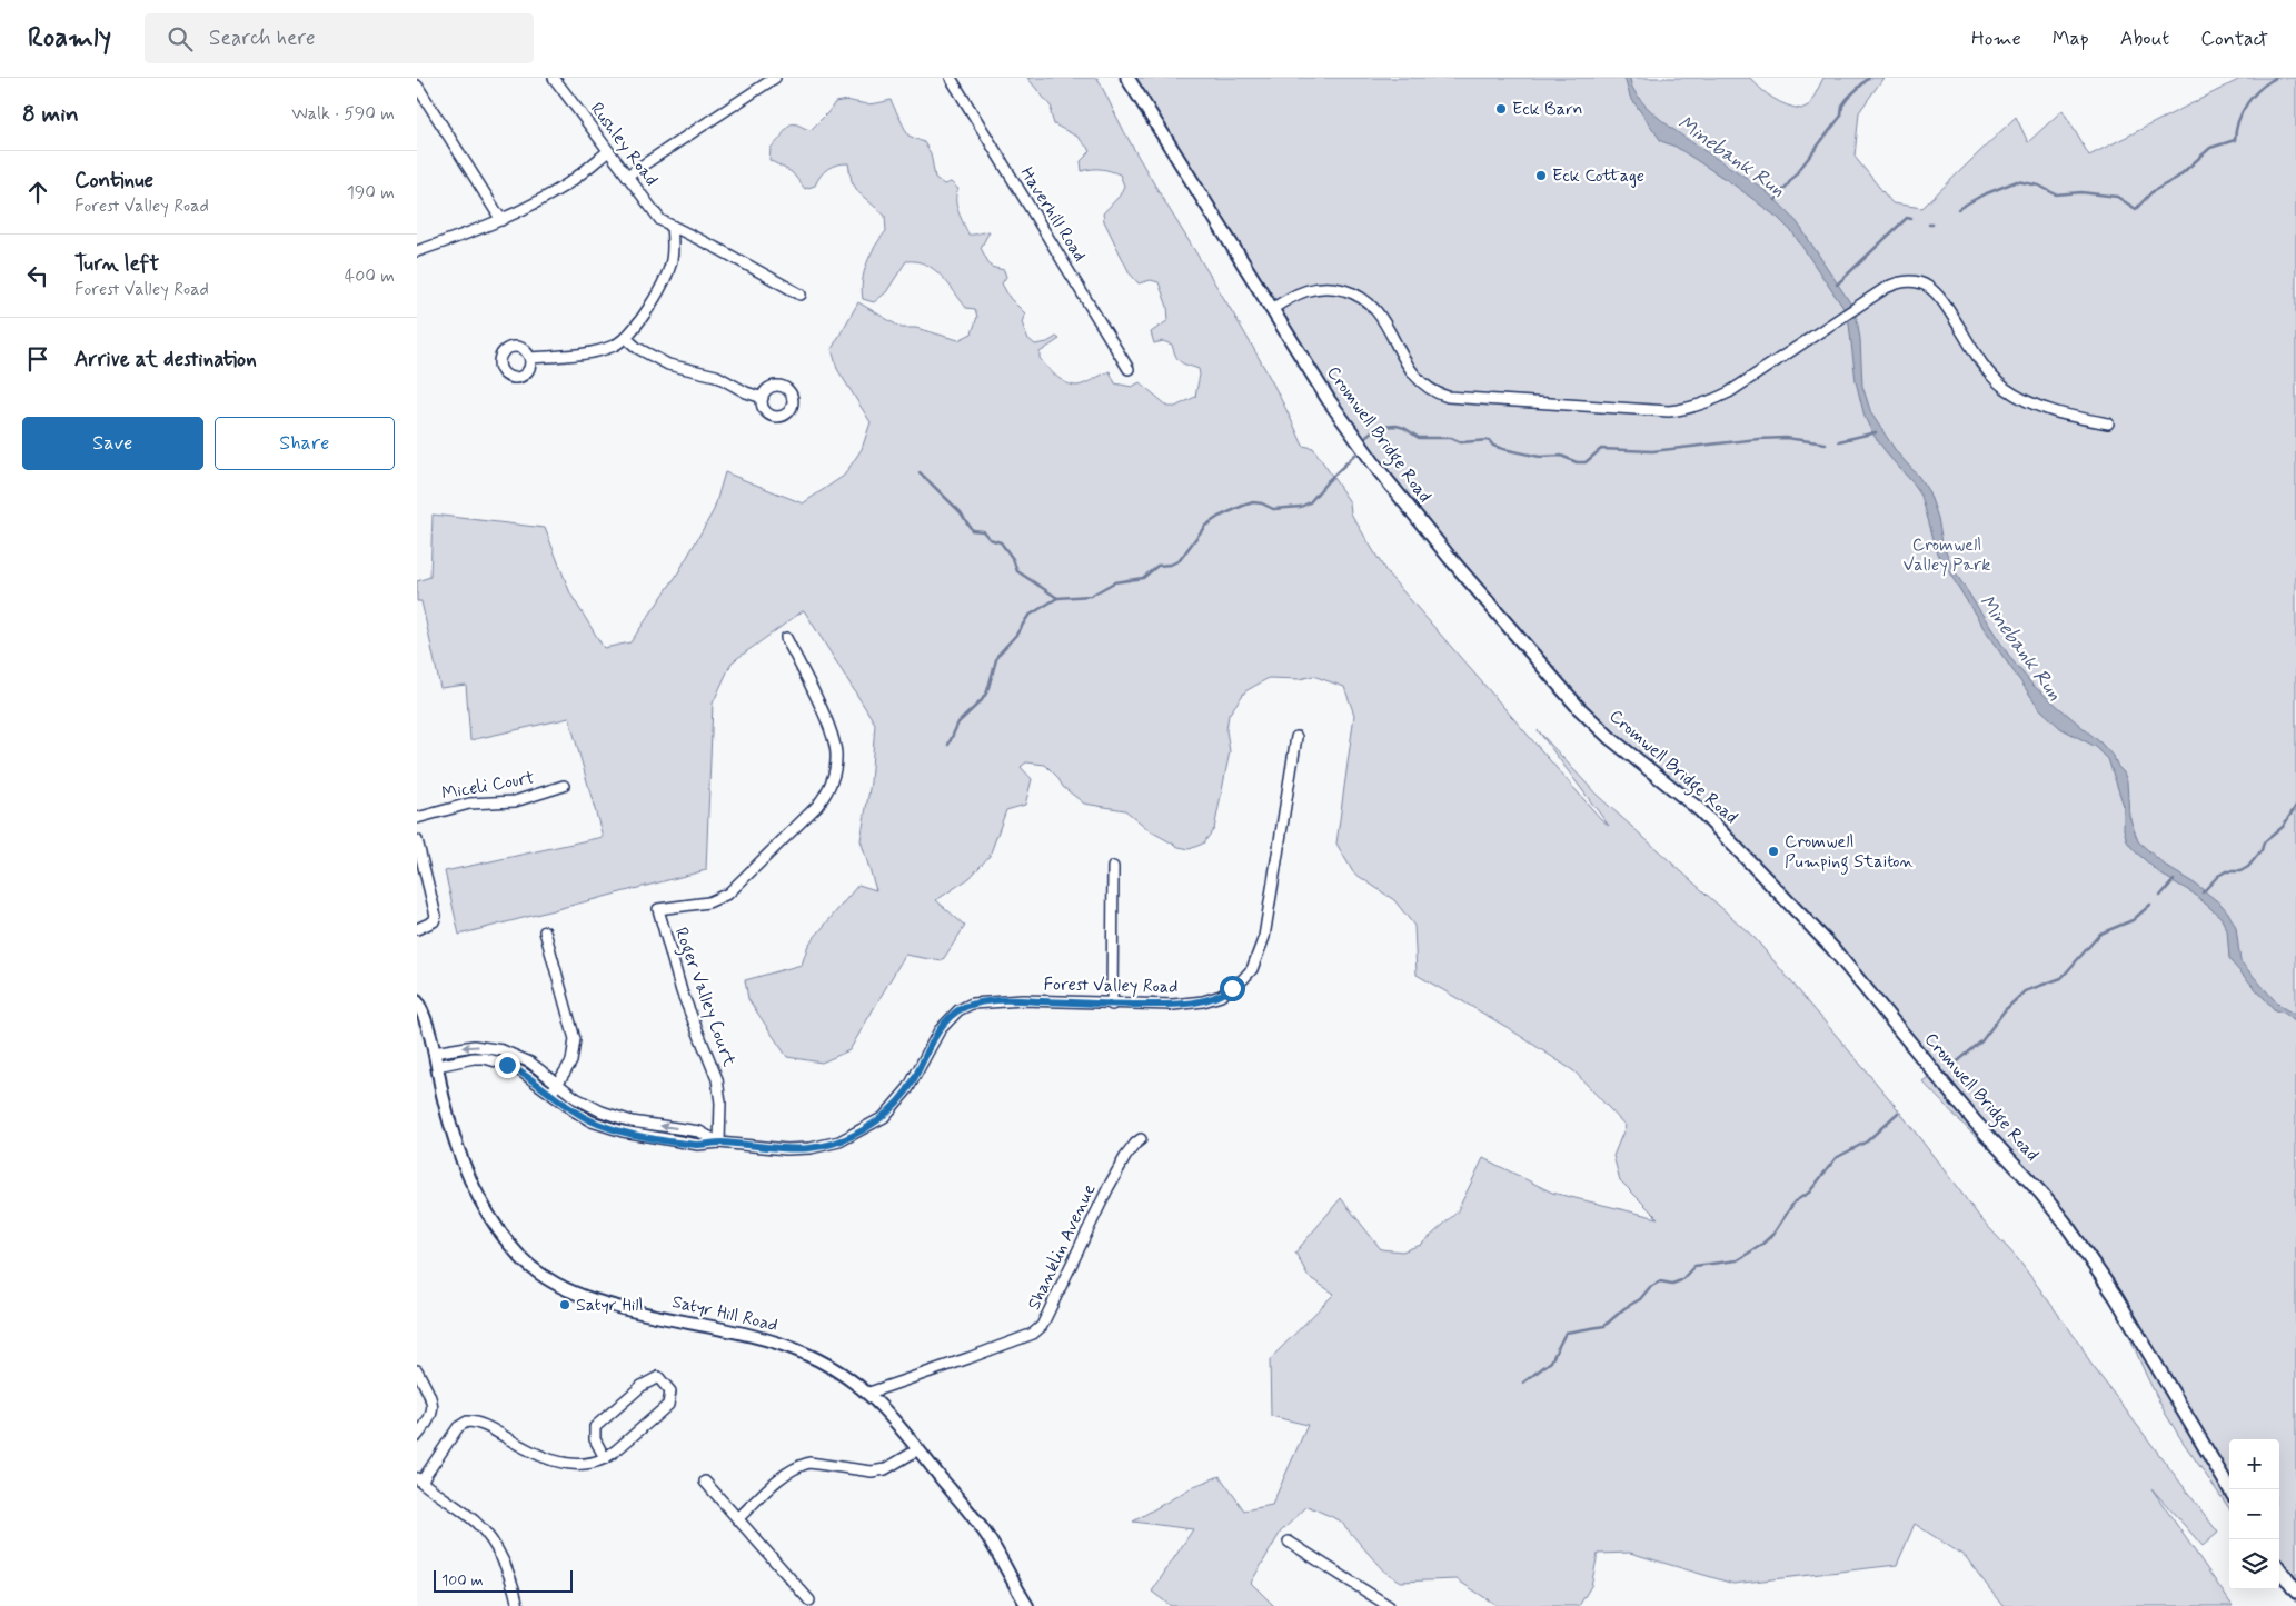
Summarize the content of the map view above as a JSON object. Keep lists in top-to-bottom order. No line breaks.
{"streets":{"main road":["Cromwell Bridge Road"],"street":["Rushley Road","Haverhill Road","Miceli Court","Forest Valley Road","Roger Valley Court","Shanklin Avenue","Satyr Hill Road"]},"crossings":[["Forest Valley Road","Roger Valley Court"],["Forest Valley Road","Satyr Hill Road"],["Shanklin Avenue","Satyr Hill Road"]],"water":["Minebank Run"],"parks":["Cromwell Valley Park"],"places":["Eck Barn","Eck Cottage","Cromwell Pumping Staiton","Satyr Hill"],"scale_bar":"100 m","page":{"header":"Roamly","search":"Search here","nav":["Home","Map","About","Contact"],"heading":["8 min","Walk · 590 m"],"list":[["Continue","Forest Valley Road","190 m"],["Turn left","Forest Valley Road","400 m"],"Arrive at destination"],"buttons":["Save","Share"],"map_buttons":["+","−"],"scale":"100 m"}}
